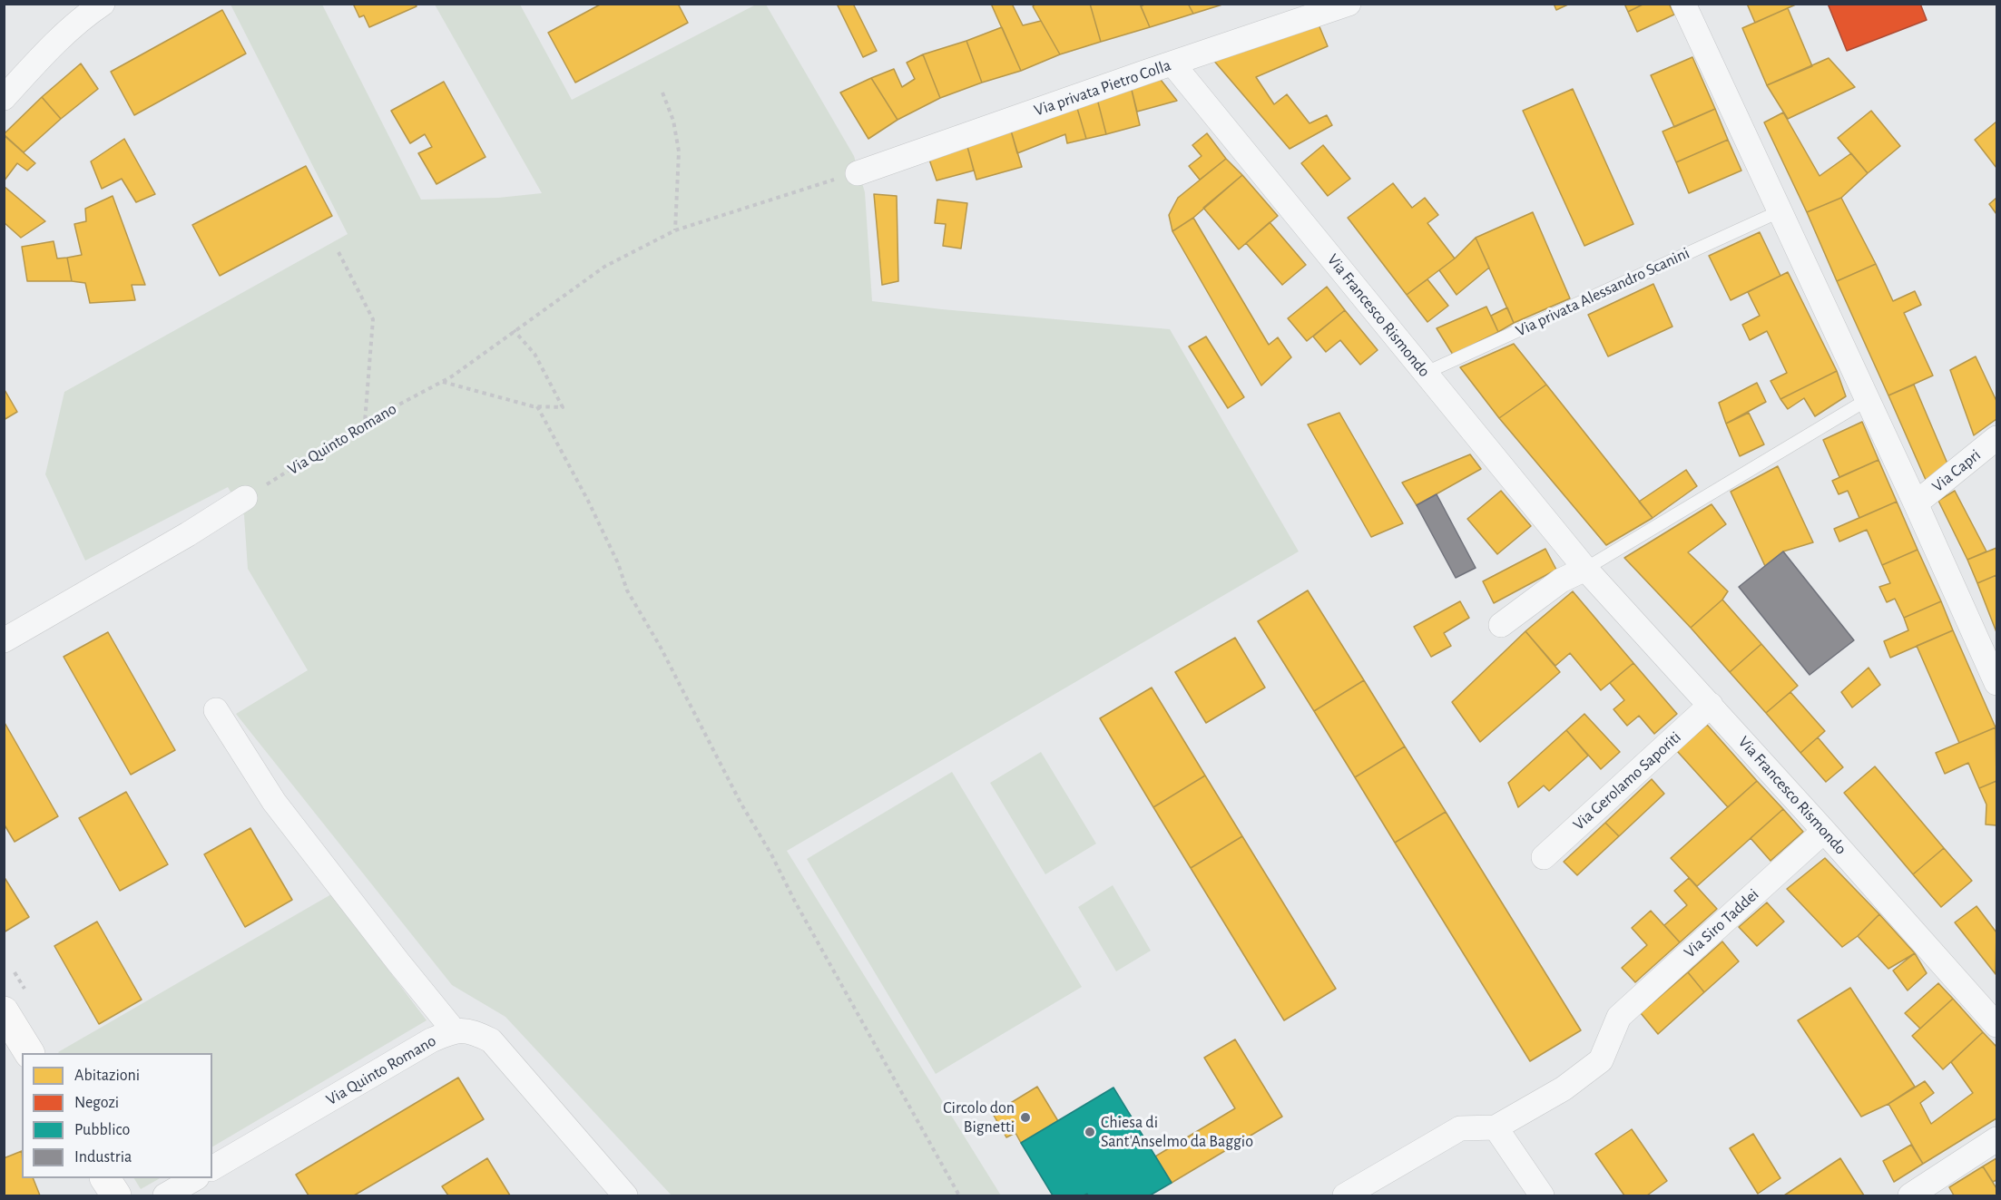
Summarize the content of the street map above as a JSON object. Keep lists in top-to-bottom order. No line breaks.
{"streets":{"street":["Via privata Pietro Colla","Via Francesco Rismondo","Via Quinto Romano","Via Capri","Via Gerolamo Saporiti","Via Siro Taddei"],"lane":["Via privata Alessandro Scanini"]},"crossings":[["Via privata Pietro Colla","Via Francesco Rismondo"],["Via privata Pietro Colla","Via Quinto Romano"],["Via privata Alessandro Scanini","Via Francesco Rismondo"],["Via Francesco Rismondo","Via Gerolamo Saporiti"],["Via Francesco Rismondo","Via Siro Taddei"]],"places":["Circolo don Bignetti","Chiesa di Sant'Anselmo da Baggio"],"legend":["Abitazioni","Negozi","Pubblico","Industria"]}
